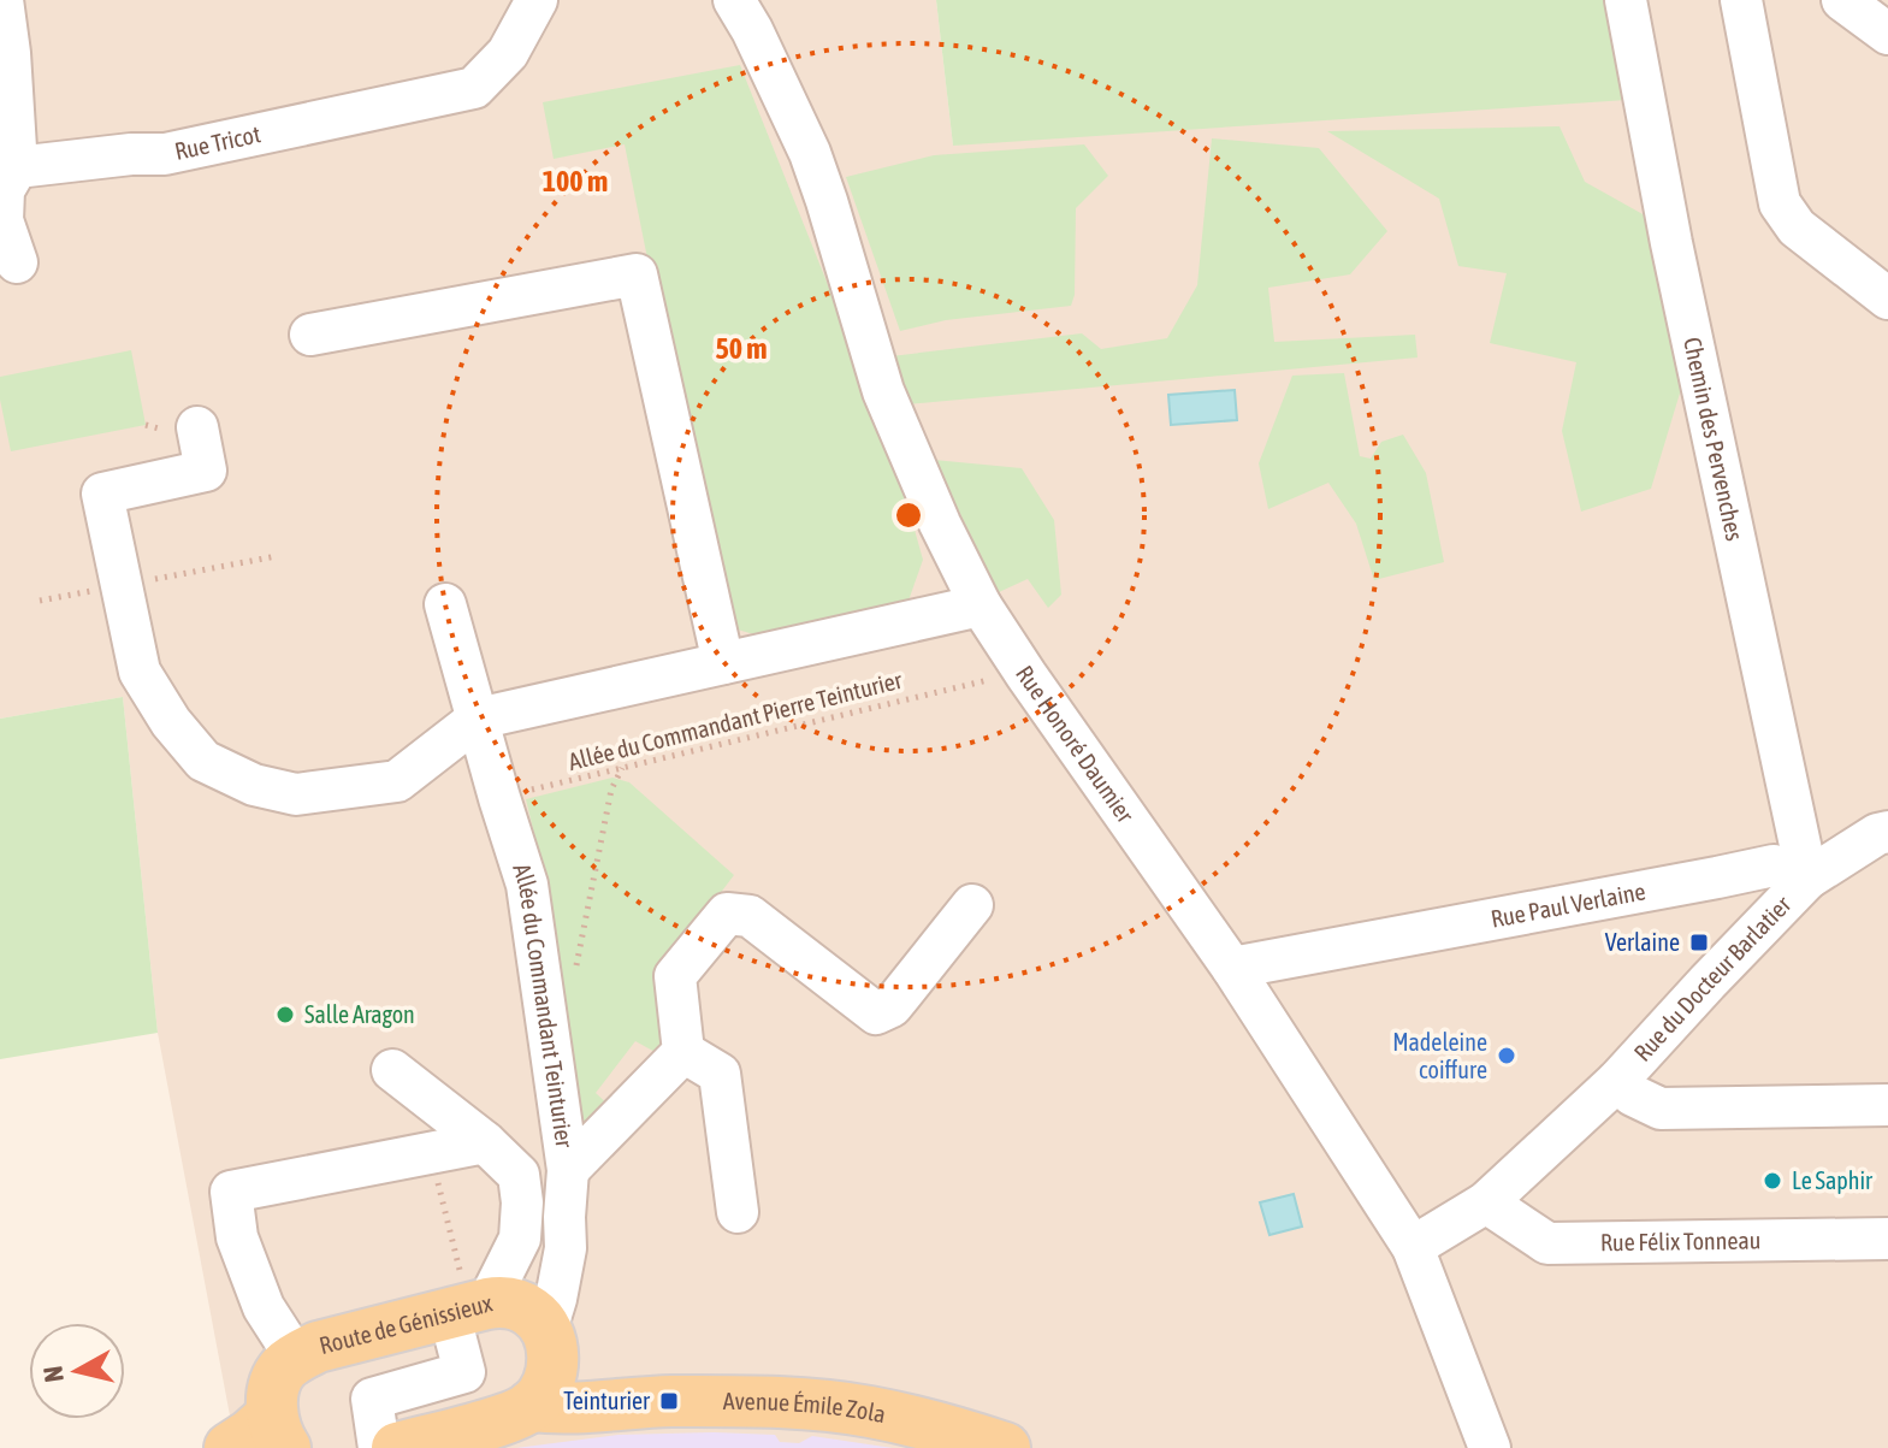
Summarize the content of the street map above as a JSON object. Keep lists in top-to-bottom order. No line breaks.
{"streets":{"main road":["Route de Génissieux","Avenue Émile Zola"],"street":["Rue Tricot","Chemin des Pervenches","Rue Honoré Daumier","Rue Paul Verlaine","Rue du Docteur Barlatier","Allée du Commandant Teinturier","Rue Félix Tonneau"],"path":["Allée du Commandant Pierre Teinturier"]},"crossings":[["Chemin des Pervenches","Rue Paul Verlaine"],["Chemin des Pervenches","Rue du Docteur Barlatier"],["Allée du Commandant Pierre Teinturier","Rue Honoré Daumier"],["Allée du Commandant Pierre Teinturier","Allée du Commandant Teinturier"],["Rue Honoré Daumier","Rue Paul Verlaine"],["Rue Honoré Daumier","Rue du Docteur Barlatier"],["Rue Paul Verlaine","Rue du Docteur Barlatier"],["Rue du Docteur Barlatier","Rue Félix Tonneau"],["Allée du Commandant Teinturier","Route de Génissieux"]],"places":{"transit":["Verlaine","Teinturier"],"other":["Salle Aragon","Madeleine coiffure","Le Saphir"]},"north":"left","rings":["100 m","50 m"]}
